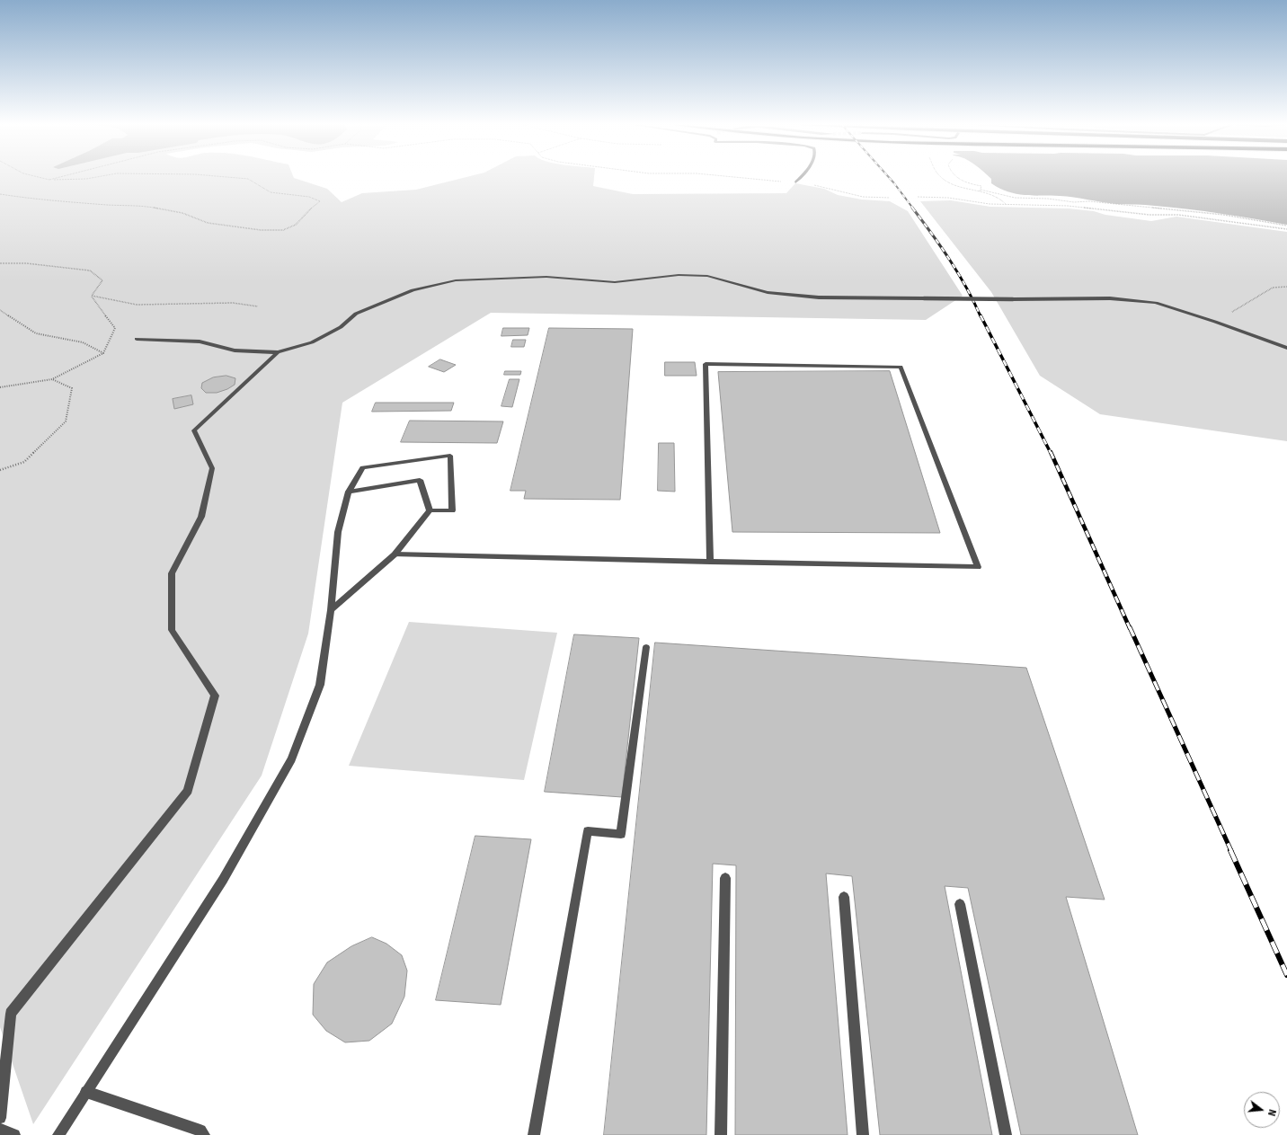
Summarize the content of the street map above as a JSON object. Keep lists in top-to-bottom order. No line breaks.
{"north":"right"}
